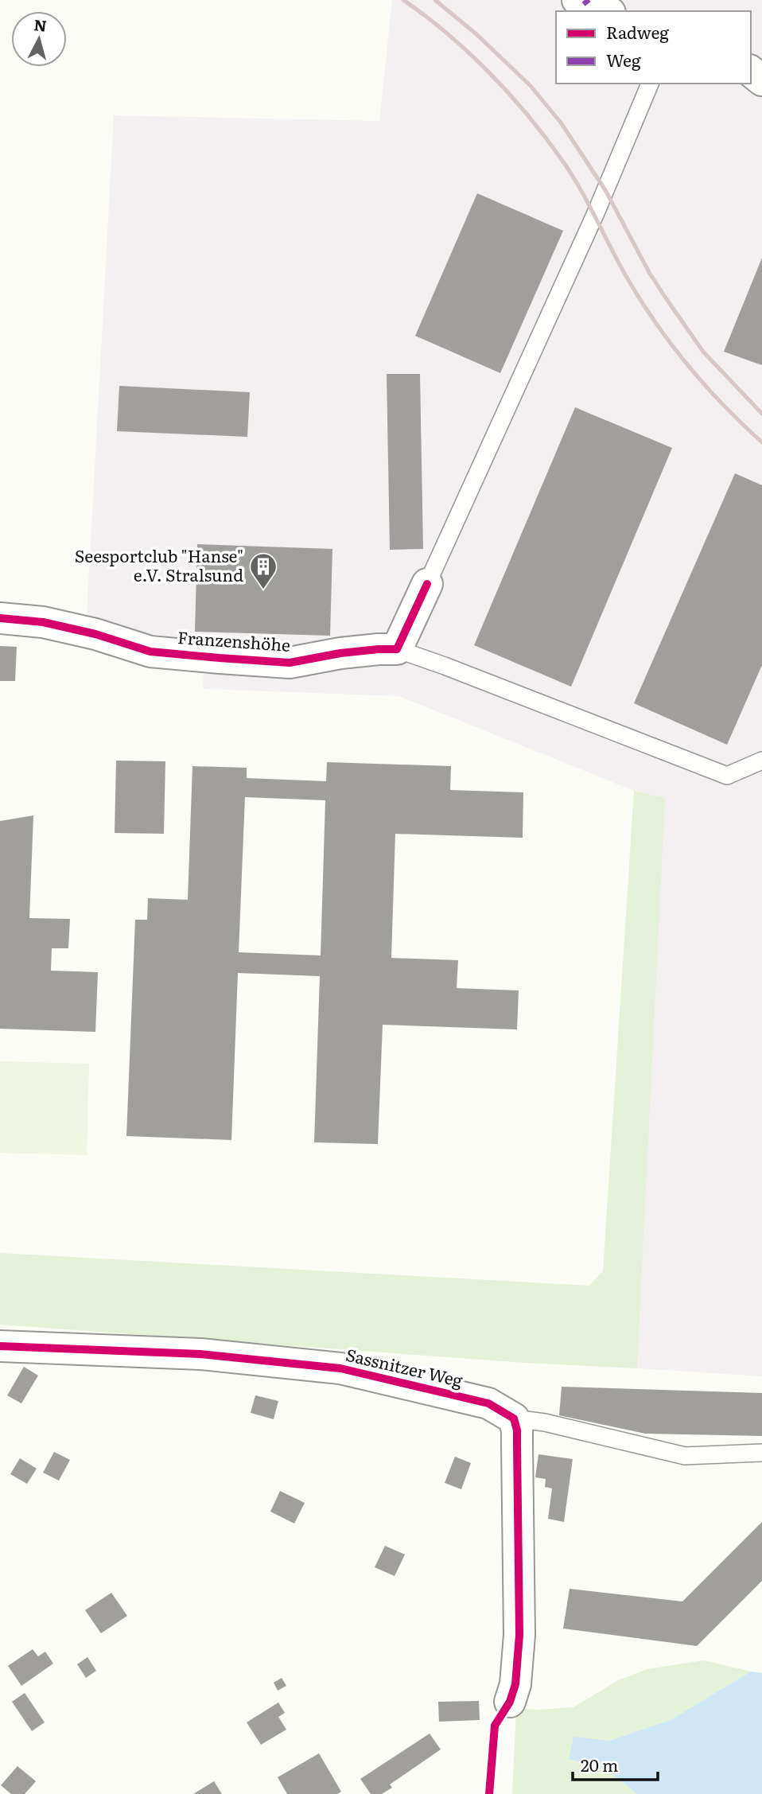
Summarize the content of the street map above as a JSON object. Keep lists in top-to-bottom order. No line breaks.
{"streets":{"street":["Franzenshöhe","Sassnitzer Weg"]},"places":{"building":["Seesportclub \"Hanse\" e.V. Stralsund"]},"legend":["Radweg","Weg"],"scale_bar":"20 m","north":"top"}
